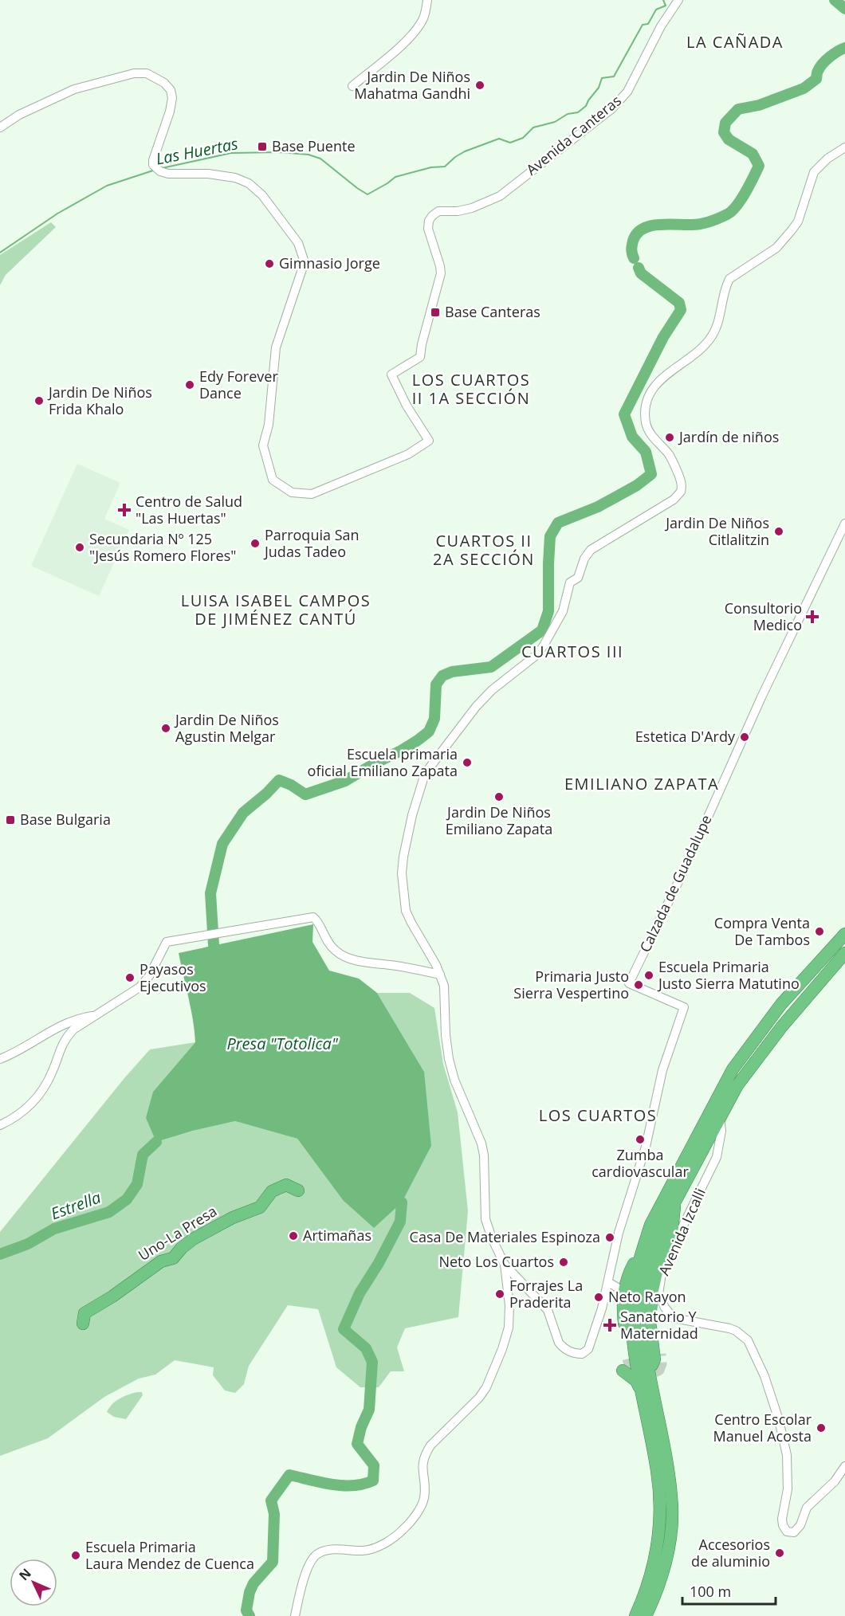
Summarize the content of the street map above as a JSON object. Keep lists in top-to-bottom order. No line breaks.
{"streets":{"highway":["Uno-La Presa"],"street":["Avenida Canteras","Calzada de Guadalupe","Avenida Izcalli"]},"districts":["LA CAÑADA","LOS CUARTOS II 1A SECCIÓN","CUARTOS II 2A SECCIÓN","LUISA ISABEL CAMPOS DE JIMÉNEZ CANTÚ","CUARTOS III","EMILIANO ZAPATA","LOS CUARTOS"],"water":["Las Huertas","Presa \"Totolica\"","Estrella"],"places":{"other":["Jardin De Niños Mahatma Gandhi","Gimnasio Jorge","Edy Forever Dance","Jardin De Niños Frida Khalo","Jardín de niños","Jardin De Niños Citlalitzin","Parroquia San Judas Tadeo","Secundaria Nº 125 \"Jesús Romero Flores\"","Jardin De Niños Agustin Melgar","Estetica D'Ardy","Escuela primaria oficial Emiliano Zapata","Jardin De Niños Emiliano Zapata","Compra Venta De Tambos","Escuela Primaria Justo Sierra Matutino","Payasos Ejecutivos","Primaria Justo Sierra Vespertino","Zumba cardiovascular","Artimañas","Casa De Materiales Espinoza","Neto Los Cuartos","Forrajes La Praderita","Neto Rayon","Centro Escolar Manuel Acosta","Accesorios de aluminio","Escuela Primaria Laura Mendez de Cuenca"],"transit":["Base Puente","Base Canteras","Base Bulgaria"],"health":["Centro de Salud \"Las Huertas\"","Consultorio Medico","Sanatorio Y Maternidad"]},"scale_bar":"100 m","north":"top left"}
